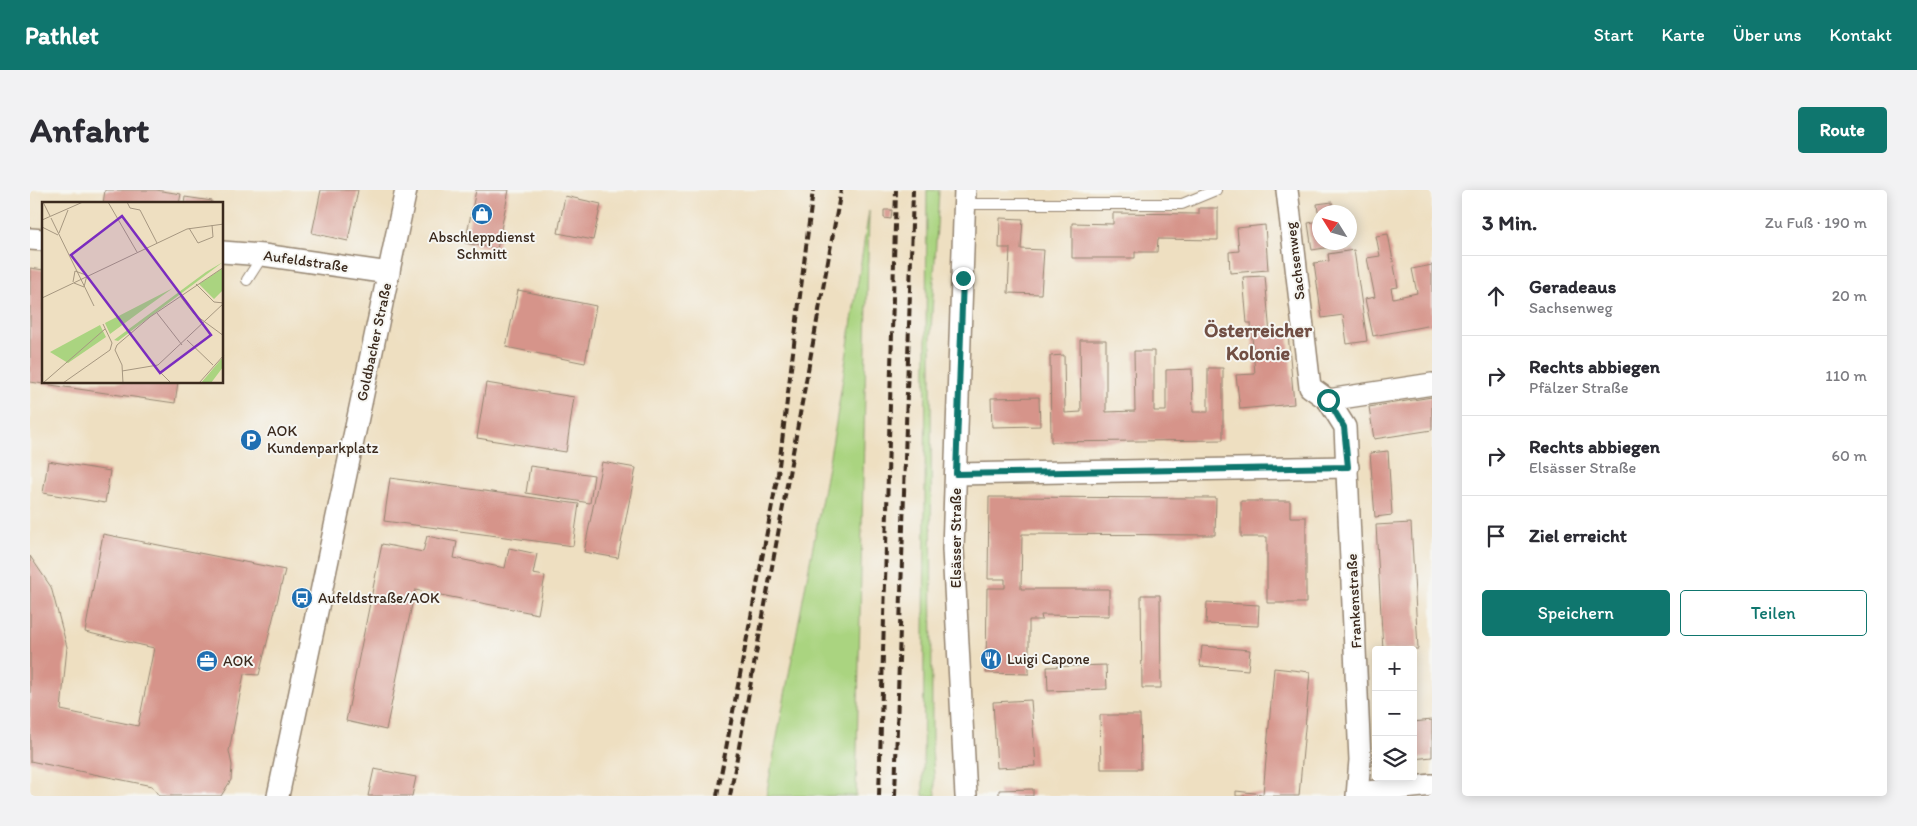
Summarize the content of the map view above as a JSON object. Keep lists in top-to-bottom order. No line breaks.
{"streets":{"street":["Aufeldstraße","Sachsenweg","Goldbacher Straße","Elsässer Straße","Frankenstraße"]},"crossings":[["Aufeldstraße","Goldbacher Straße"],["Sachsenweg","Frankenstraße"]],"districts":["Österreicher Kolonie"],"places":{"shop":["Abschleppdienst Schmitt"],"parking":["AOK Kundenparkplatz"],"bus stop":["Aufeldstraße/AOK"],"restaurant":["Luigi Capone"],"office":["AOK"]},"north":"top left","page":{"header":"Pathlet","nav":["Start","Karte","Über uns","Kontakt"],"buttons":["Route",["Speichern","Teilen"]],"title":"Anfahrt","heading":["3 Min.","Zu Fuß · 190 m"],"list":[["Geradeaus","Sachsenweg","20 m"],["Rechts abbiegen","Pfälzer Straße","110 m"],["Rechts abbiegen","Elsässer Straße","60 m"],"Ziel erreicht"],"map_buttons":["+","−"]}}
